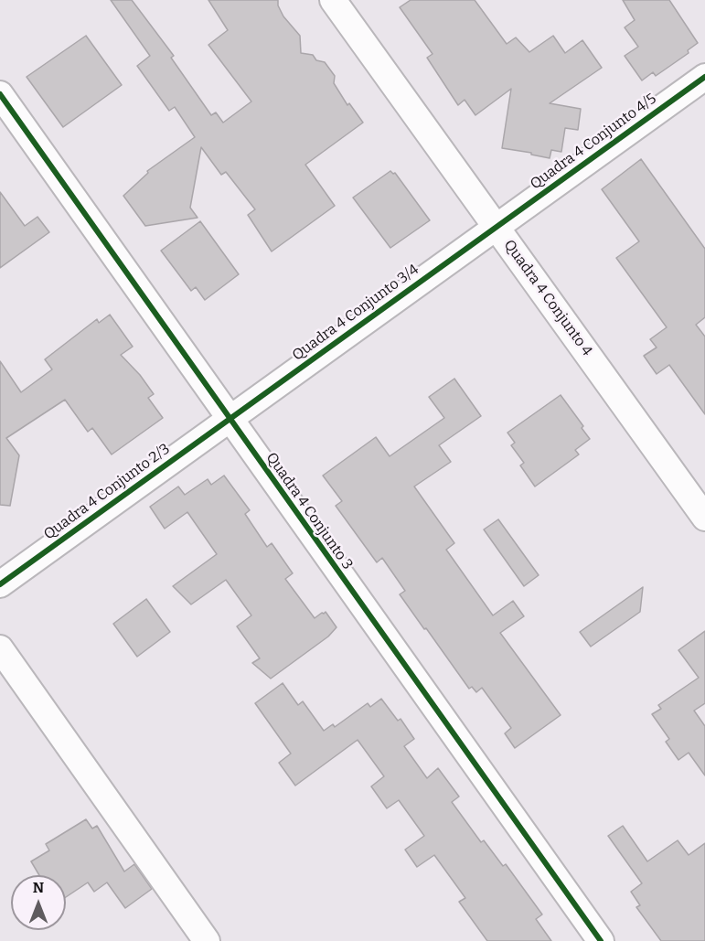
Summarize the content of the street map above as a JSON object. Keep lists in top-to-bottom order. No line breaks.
{"streets":{"street":["Quadra 4 Conjunto 4/5","Quadra 4 Conjunto 4","Quadra 4 Conjunto 3/4","Quadra 4 Conjunto 2/3","Quadra 4 Conjunto 3"]},"crossings":[["Quadra 4 Conjunto 4/5","Quadra 4 Conjunto 4"],["Quadra 4 Conjunto 4/5","Quadra 4 Conjunto 3/4"],["Quadra 4 Conjunto 4","Quadra 4 Conjunto 3/4"],["Quadra 4 Conjunto 3/4","Quadra 4 Conjunto 2/3"],["Quadra 4 Conjunto 3/4","Quadra 4 Conjunto 3"],["Quadra 4 Conjunto 2/3","Quadra 4 Conjunto 3"]],"north":"top"}
